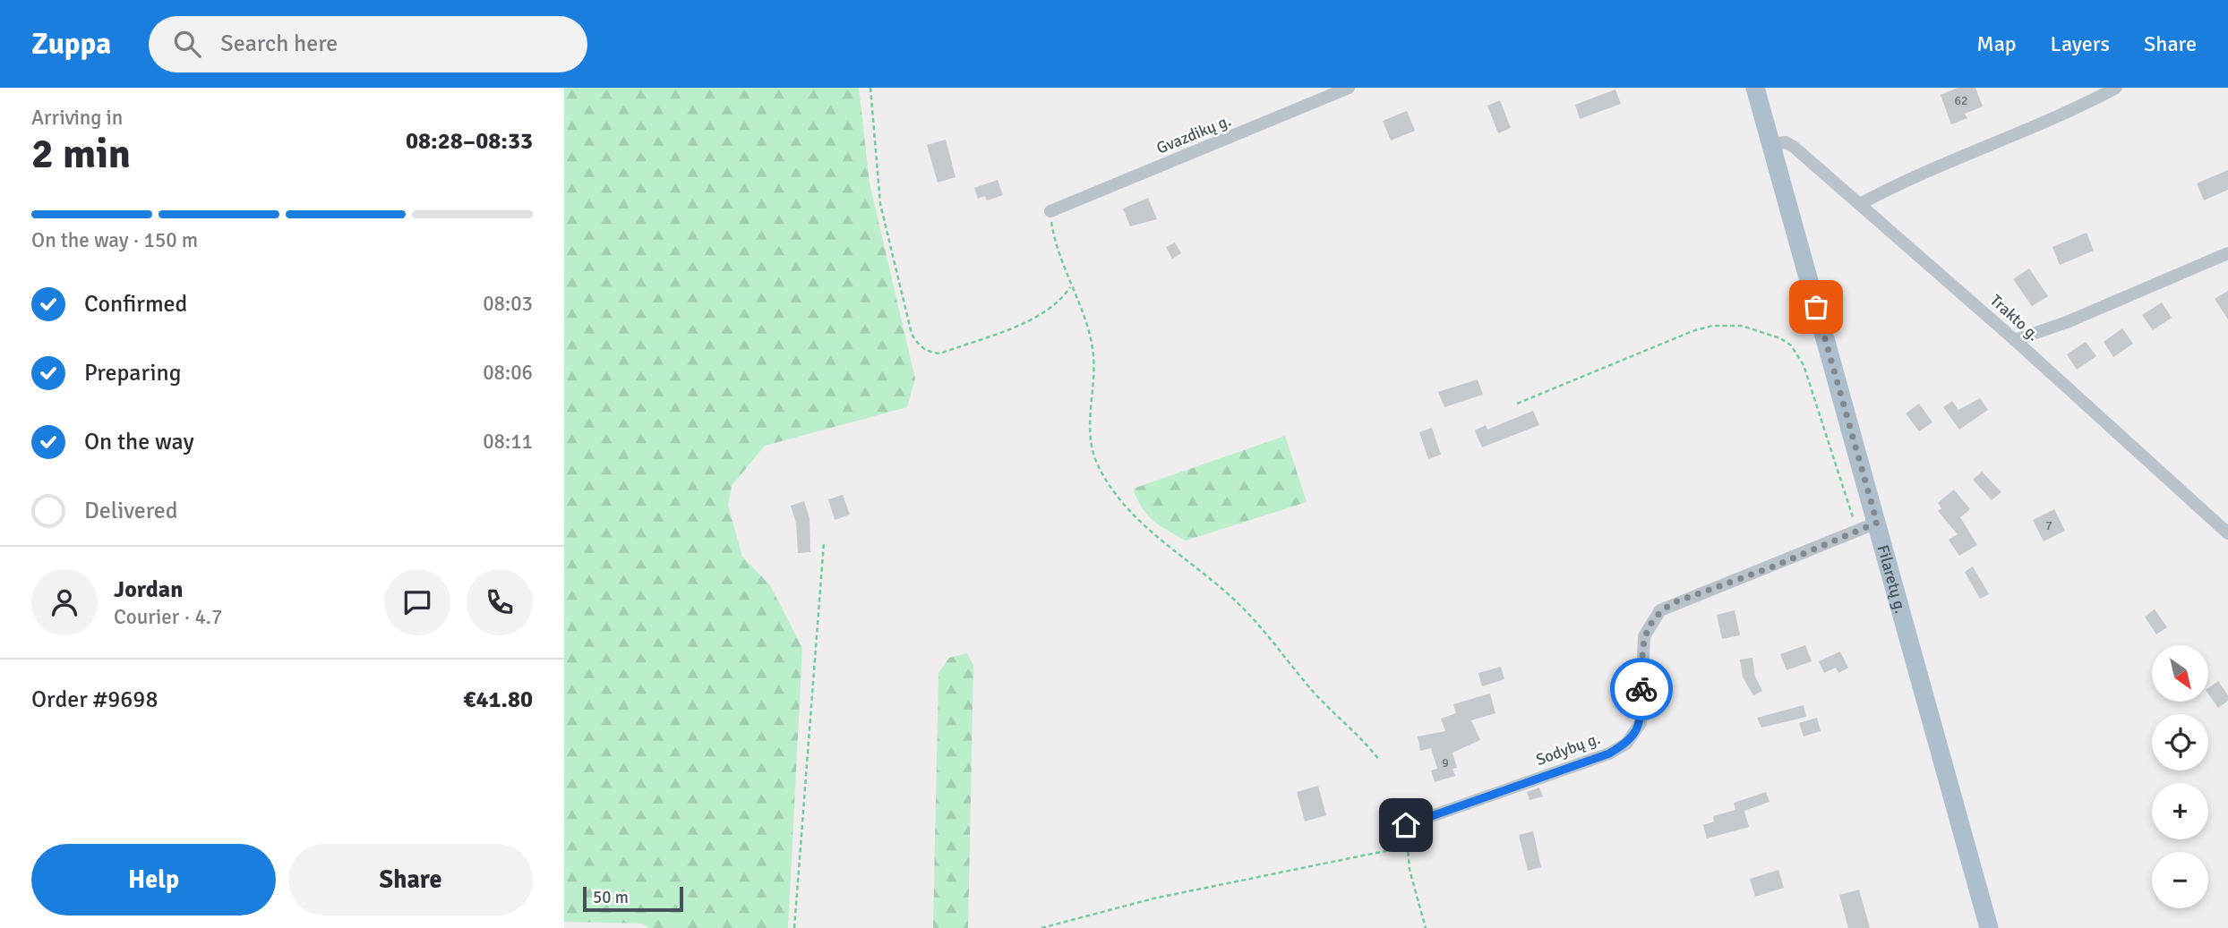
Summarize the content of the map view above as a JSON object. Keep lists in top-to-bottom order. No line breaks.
{"streets":{"main road":["Filaretų g."],"street":["Gvazdikų g.","Trakto g.","Sodybų g."]},"crossings":[["Trakto g.","Filaretų g."],["Filaretų g.","Sodybų g."]],"house_numbers":["62","7","9"],"scale_bar":"50 m","north":"bottom right","page":{"header":"Zuppa","search":"Search here","nav":["Map","Layers","Share"],"heading":["2 min","Arriving in","08:28–08:33"],"panel":["Jordan","Courier · 4.7","Order #9698","€41.80"],"bar":"On the way · 150 m","list":[["Confirmed","08:03"],["Preparing","08:06"],["On the way","08:11"],"Delivered"],"map_buttons":["+","−"],"buttons":["Help","Share"],"scale":"50 m"}}
